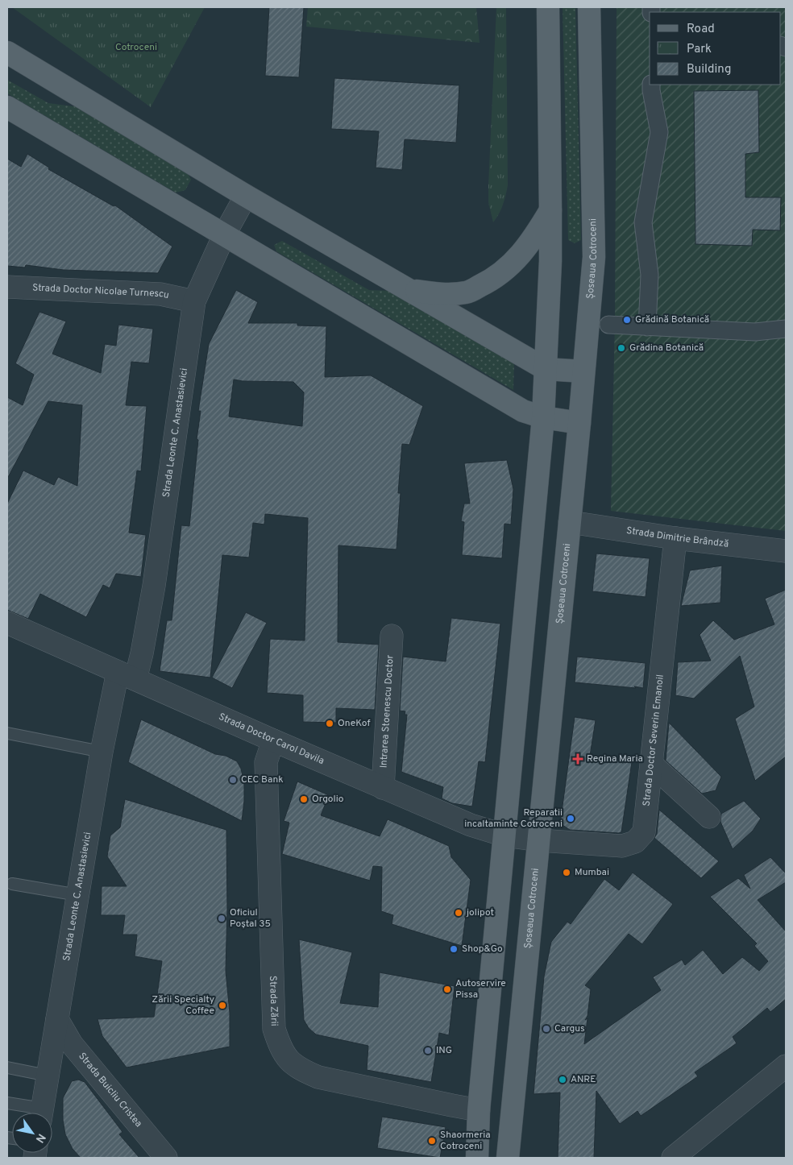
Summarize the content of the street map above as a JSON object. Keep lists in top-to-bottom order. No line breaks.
{"streets":{"main road":["Șoseaua Cotroceni"],"street":["Strada Doctor Nicolae Turnescu","Strada Leonte C. Anastasievici","Strada Dimitrie Brândză","Intrarea Stoenescu Doctor","Strada Doctor Carol Davila","Strada Doctor Severin Emanoil","Strada Zării","Strada Buicliu Cristea"]},"crossings":[["Șoseaua Cotroceni","Strada Dimitrie Brândză"],["Șoseaua Cotroceni","Strada Doctor Carol Davila"],["Șoseaua Cotroceni","Strada Doctor Severin Emanoil"],["Strada Doctor Nicolae Turnescu","Strada Leonte C. Anastasievici"],["Strada Leonte C. Anastasievici","Strada Doctor Carol Davila"],["Strada Leonte C. Anastasievici","Strada Buicliu Cristea"],["Strada Dimitrie Brândză","Strada Doctor Severin Emanoil"],["Intrarea Stoenescu Doctor","Strada Doctor Carol Davila"],["Strada Doctor Carol Davila","Strada Doctor Severin Emanoil"],["Strada Doctor Carol Davila","Strada Zării"]],"parks":["Cotroceni"],"places":{"other":["Grădină Botanică","Grădina Botanică","OneKof","CEC Bank","Orgolio","Reparatii incaltaminte Cotroceni","Mumbai","jolipot","Oficiul Poștal 35","Shop&Go","Autoservire Pissa","Zării Specialty Coffee","Cargus","ING","ANRE","Shaormeria Cotroceni"],"health":["Regina Maria"]},"legend":["Road","Park","Building"],"north":"bottom right"}
